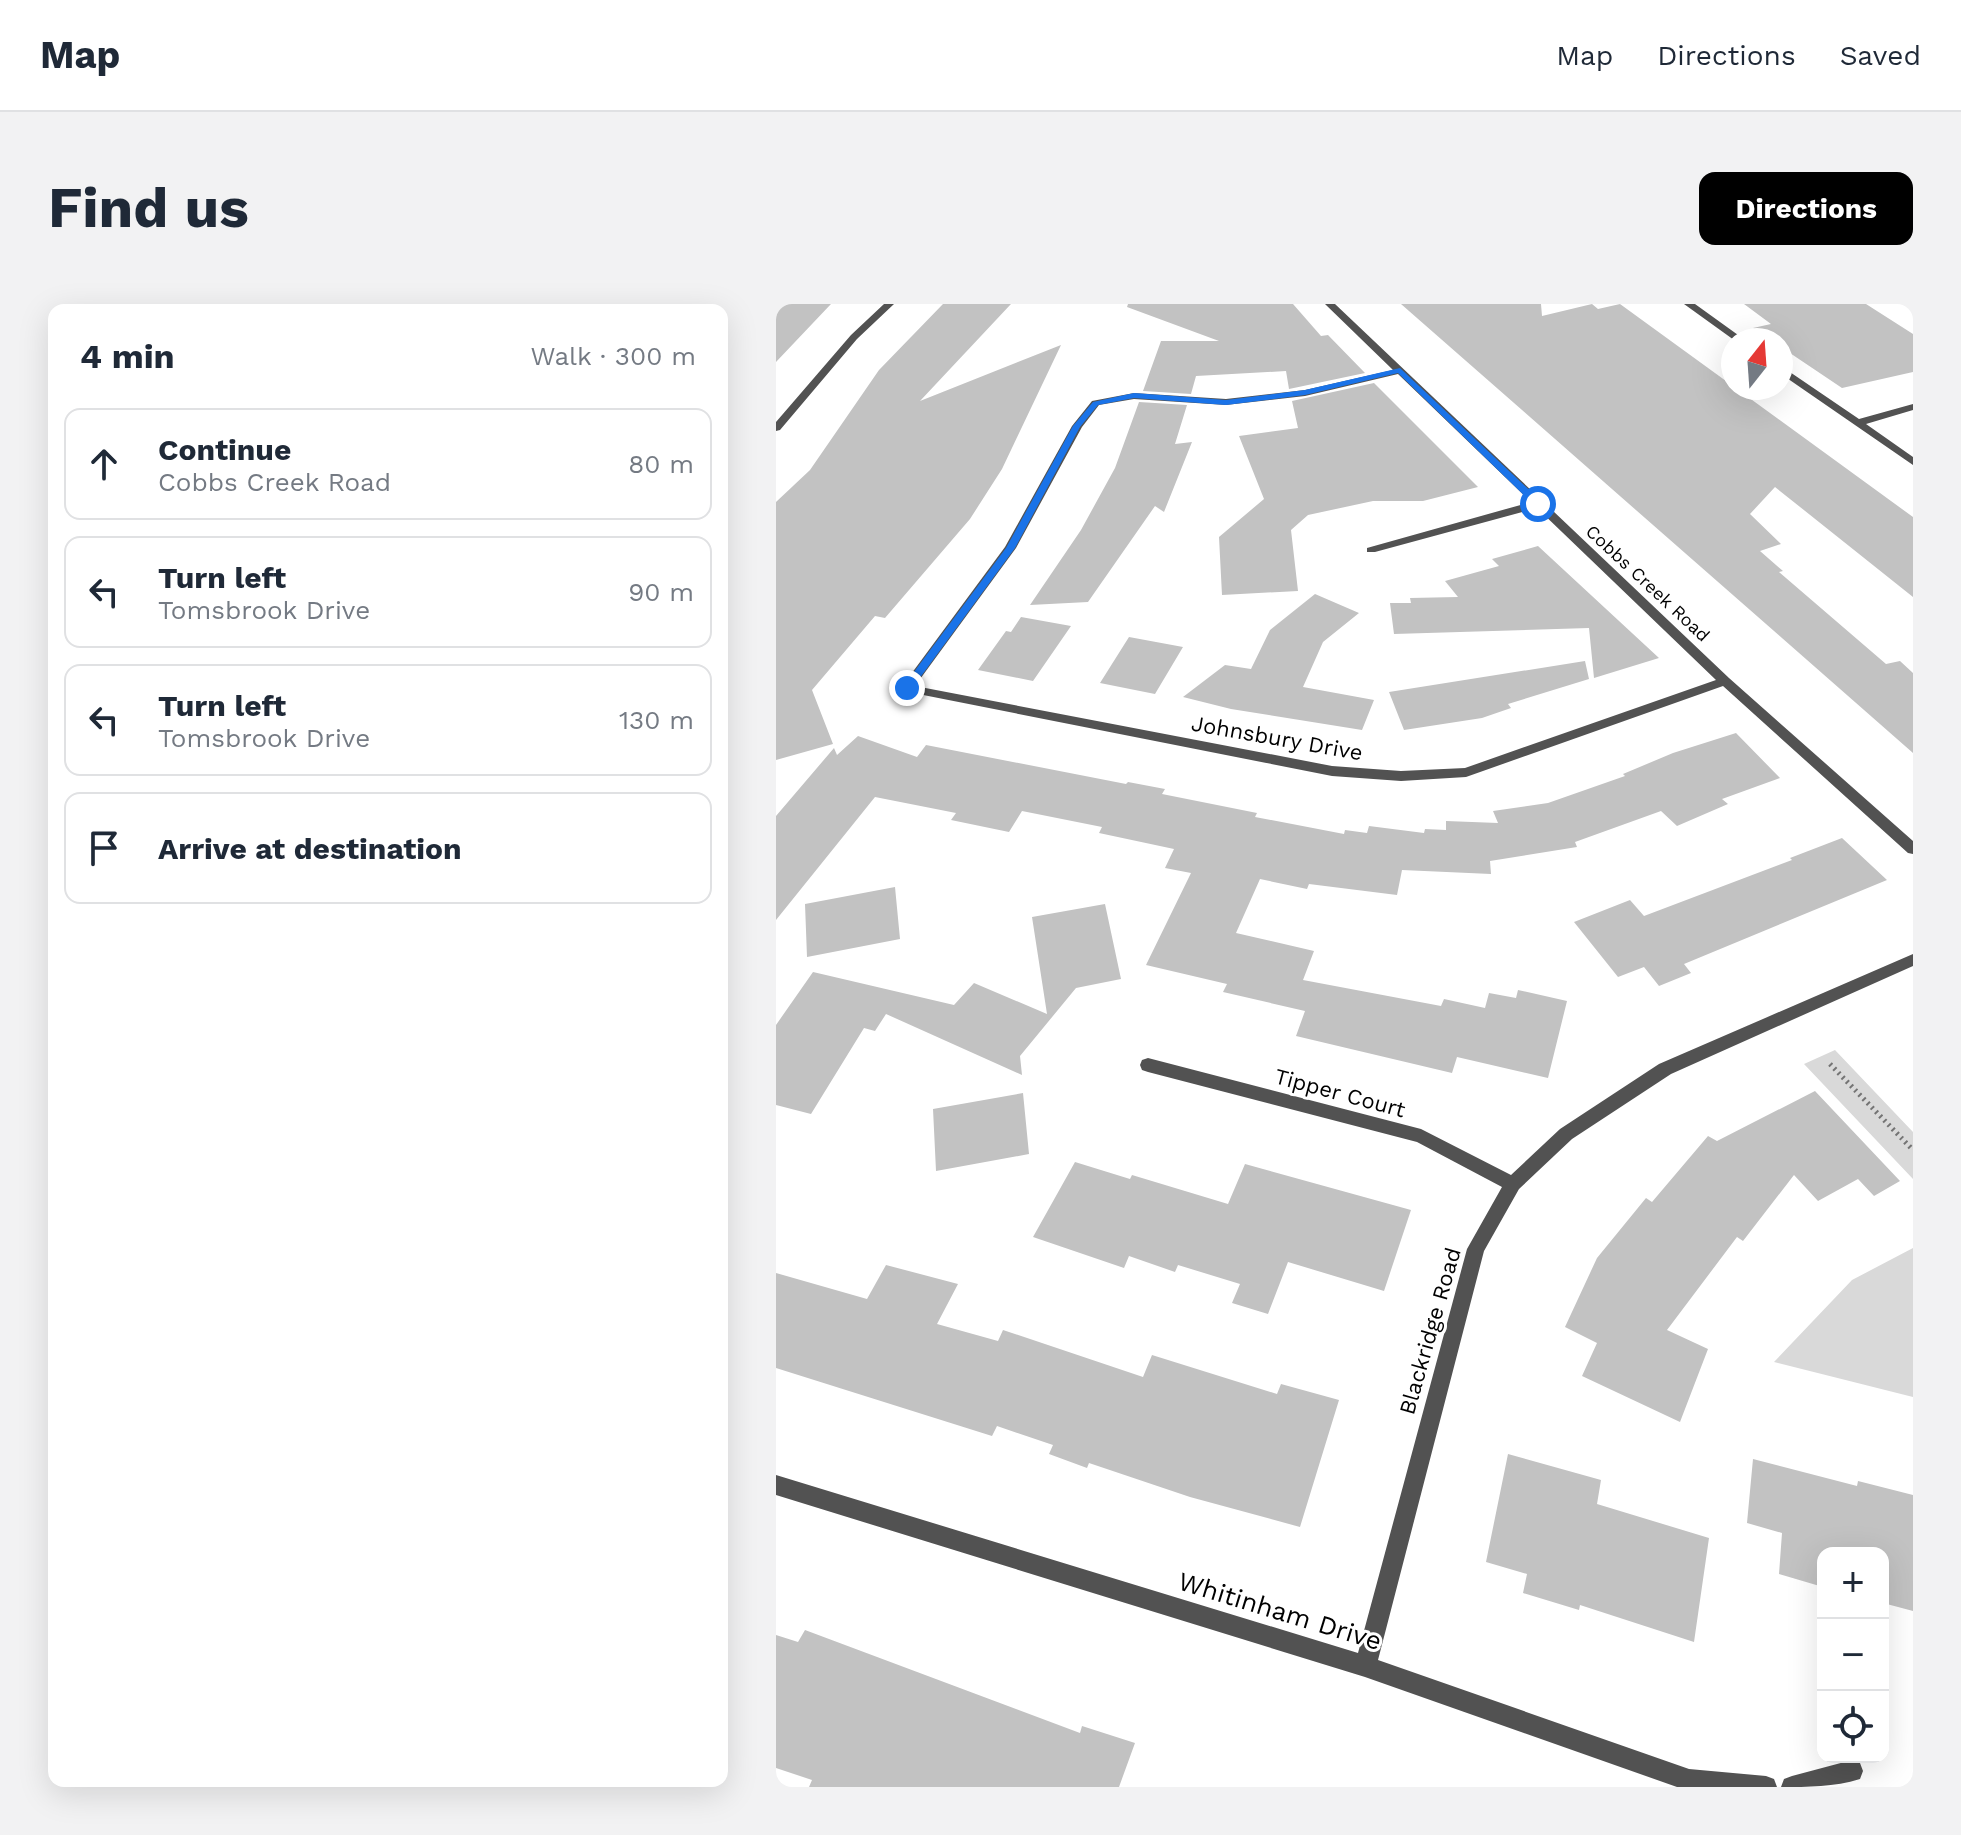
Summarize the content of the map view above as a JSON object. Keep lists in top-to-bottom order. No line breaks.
{"streets":{"street":["Cobbs Creek Road","Johnsbury Drive","Tipper Court","Blackridge Road","Whitinham Drive"]},"crossings":[["Cobbs Creek Road","Johnsbury Drive"],["Tipper Court","Blackridge Road"],["Blackridge Road","Whitinham Drive"]],"north":"top","page":{"header":"Map","nav":["Map","Directions","Saved"],"buttons":"Directions","title":"Find us","heading":["4 min","Walk · 300 m"],"list":[["Continue","Cobbs Creek Road","80 m"],["Turn left","Tomsbrook Drive","90 m"],["Turn left","Tomsbrook Drive","130 m"],"Arrive at destination"],"map_buttons":["+","−"]}}
